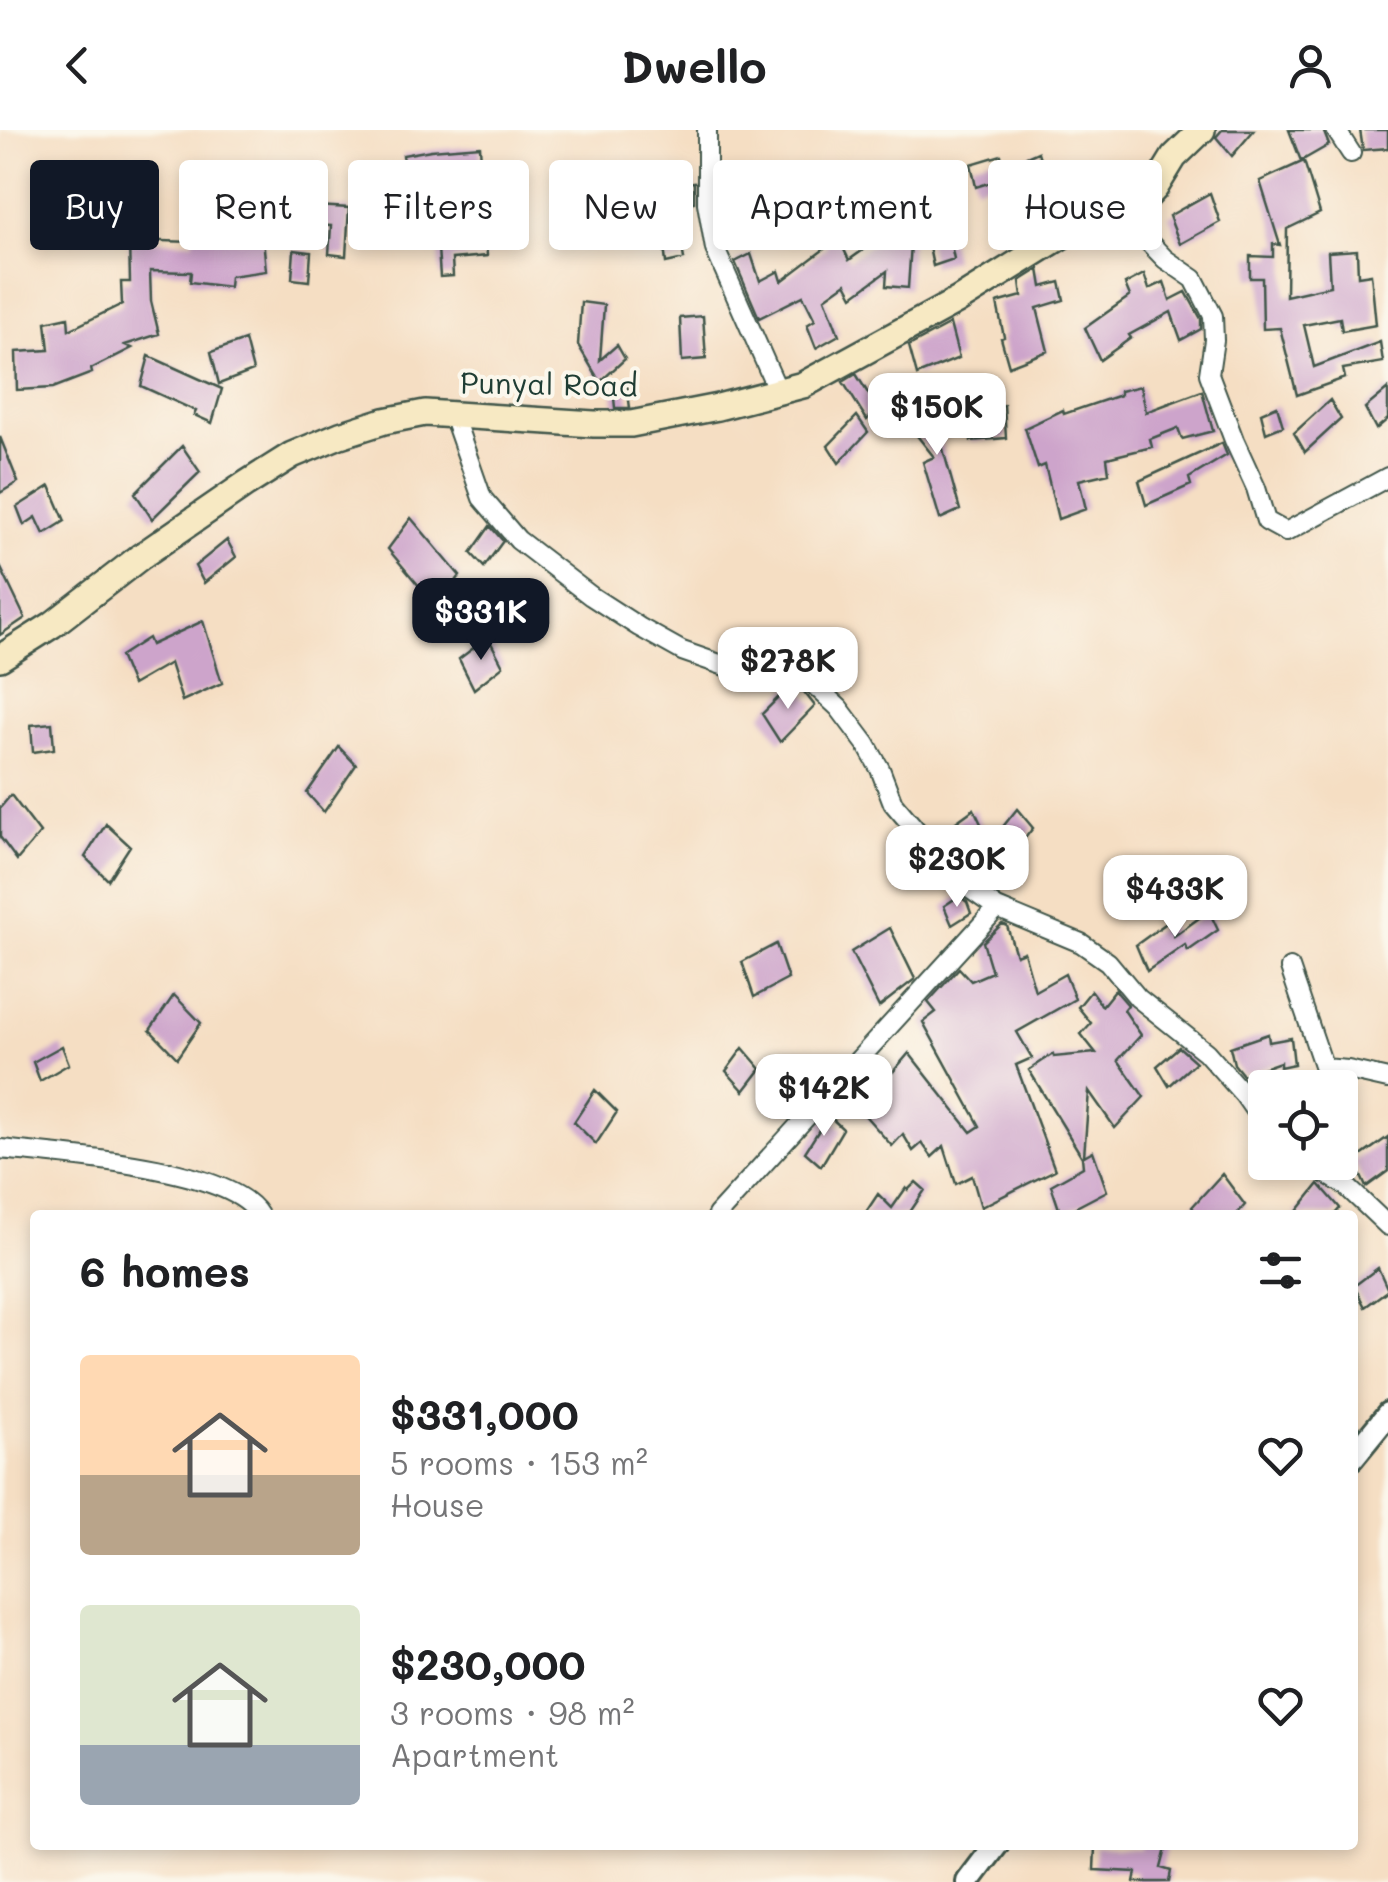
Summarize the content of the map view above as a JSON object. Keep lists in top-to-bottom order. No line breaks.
{"streets":{"main road":["Punyal Road"]},"page":{"header":"Dwello","chip":["Buy","Rent","Filters","New","Apartment","House"],"price":["$150K","$331K","$278K","$230K","$433K","$142K"],"heading":"6 homes","list":[{"name":"$331,000","note":"5 rooms · 153 m² · House"},{"name":"$230,000","note":"3 rooms · 98 m² · Apartment"}]}}
